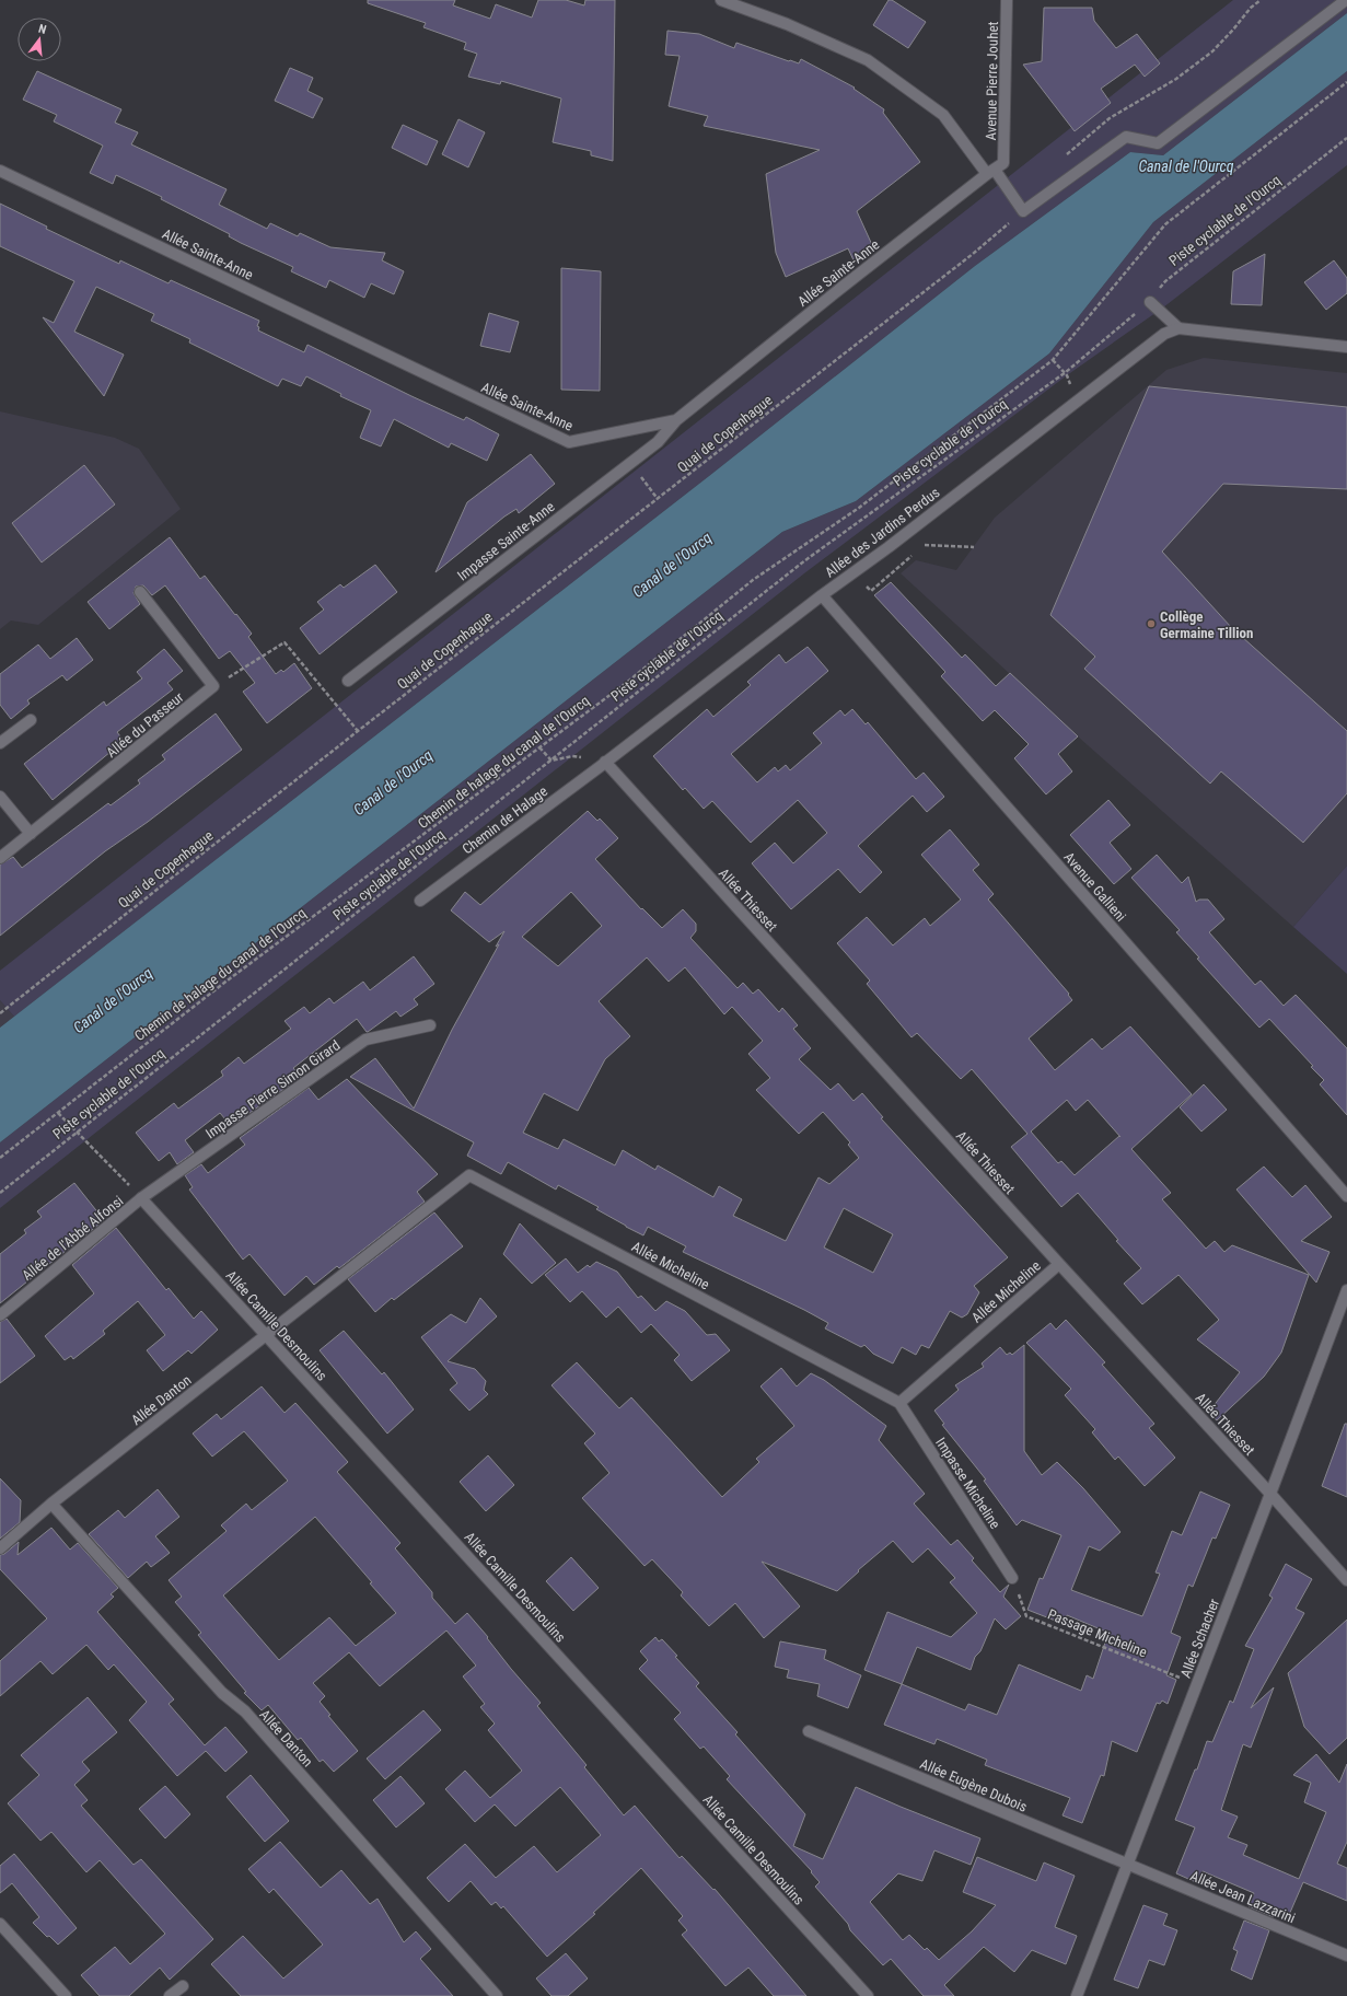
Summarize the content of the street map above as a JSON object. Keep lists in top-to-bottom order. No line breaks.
{"streets":{"street":["Avenue Pierre Jouhet","Allée Sainte-Anne","Allée des Jardins Perdus","Impasse Sainte-Anne","Allée du Passeur","Chemin de Halage","Avenue Gallieni","Allée Thiesset","Impasse Pierre Simon Girard","Allée de l'Abbé Alfonsi","Allée Micheline","Allée Camille Desmoulins","Allée Danton","Impasse Micheline","Allée Schacher","Allée Eugène Dubois","Allée Jean Lazzarini"],"path":["Piste cyclable de l'Ourcq","Quai de Copenhague","Chemin de halage du canal de l'Ourcq","Passage Micheline"]},"crossings":[["Avenue Pierre Jouhet","Allée Sainte-Anne"],["Allée Sainte-Anne","Impasse Sainte-Anne"],["Allée des Jardins Perdus","Chemin de Halage"],["Allée des Jardins Perdus","Avenue Gallieni"],["Allée des Jardins Perdus","Allée Thiesset"],["Chemin de Halage","Allée Thiesset"],["Allée Thiesset","Allée Micheline"],["Allée Thiesset","Allée Schacher"],["Impasse Pierre Simon Girard","Allée de l'Abbé Alfonsi"],["Impasse Pierre Simon Girard","Allée Camille Desmoulins"],["Allée de l'Abbé Alfonsi","Allée Camille Desmoulins"],["Allée Micheline","Allée Camille Desmoulins"],["Allée Micheline","Allée Danton"],["Allée Micheline","Impasse Micheline"],["Allée Camille Desmoulins","Allée Danton"],["Impasse Micheline","Passage Micheline"],["Passage Micheline","Allée Schacher"],["Allée Schacher","Allée Eugène Dubois"],["Allée Schacher","Allée Jean Lazzarini"],["Allée Eugène Dubois","Allée Jean Lazzarini"]],"water":["Canal de l'Ourcq"],"places":["Collège Germaine Tillion"],"north":"top"}
